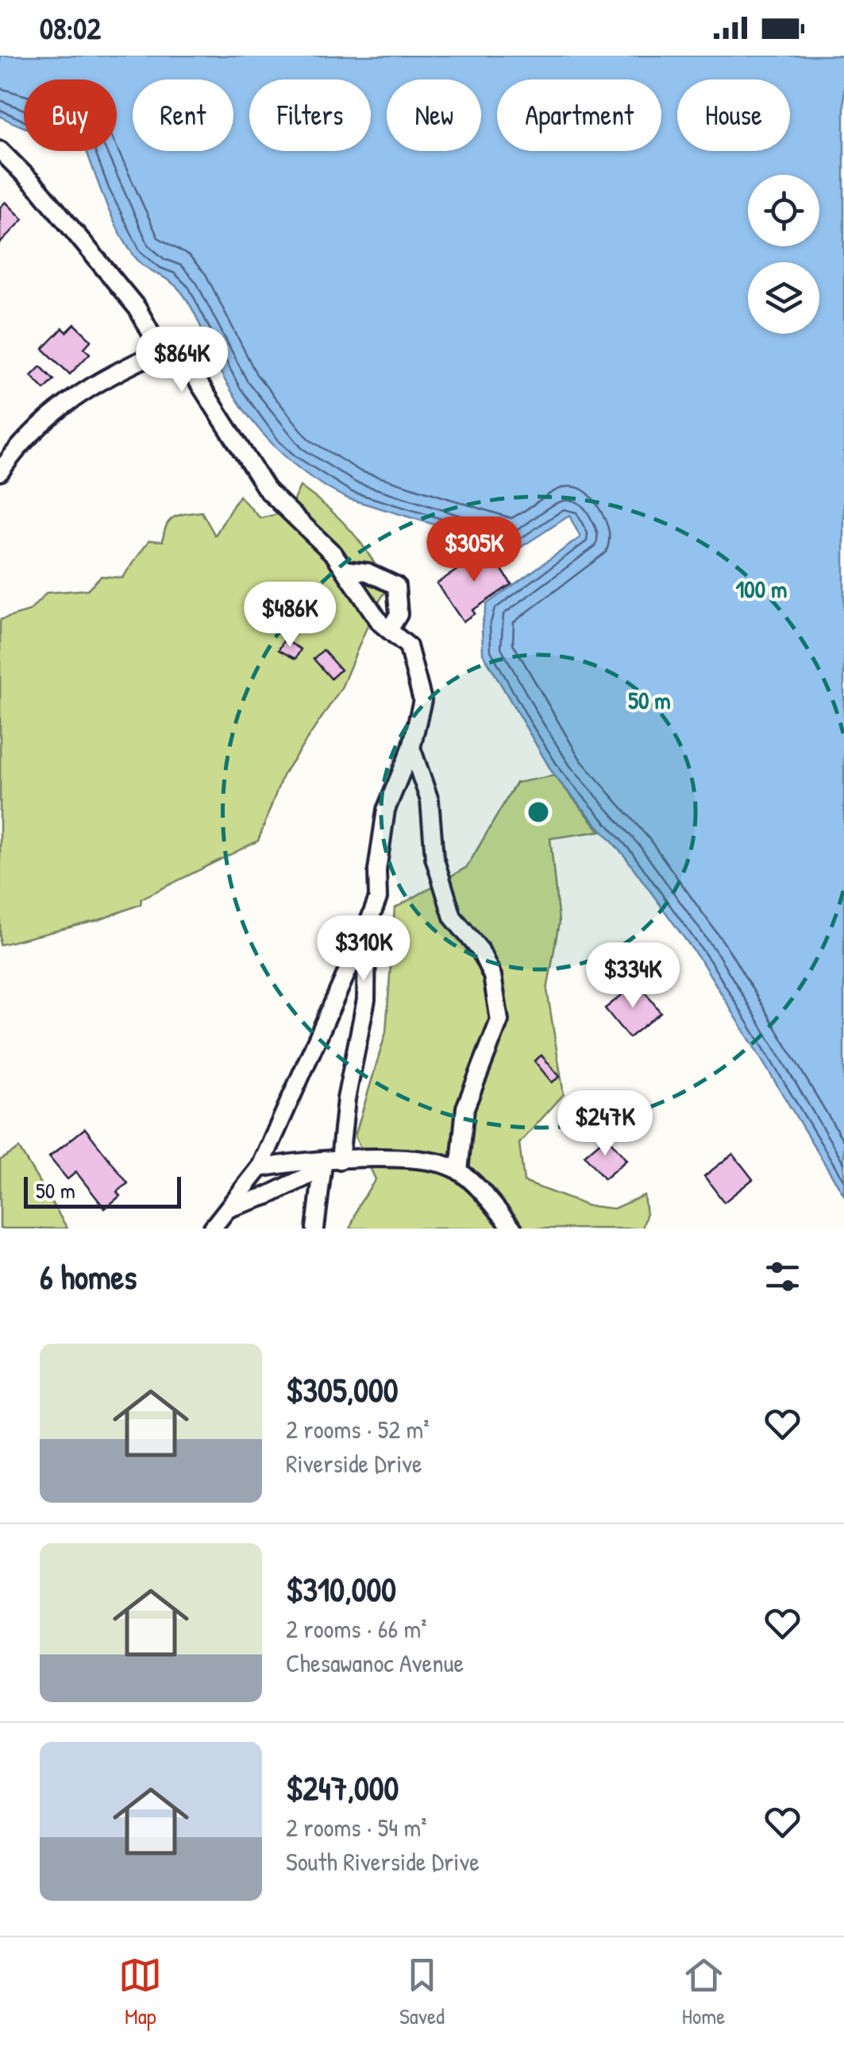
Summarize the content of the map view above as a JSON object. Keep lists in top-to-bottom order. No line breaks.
{"scale_bar":"50 m","page":{"status":"08:02","chip":["Buy","Rent","Filters","New","Apartment","House"],"price":["$864K","$305K","$486K","$310K","$334K","$247K"],"scale":"50 m","heading":"6 homes","list":[{"name":"$305,000","note":"2 rooms · 52 m² · Riverside Drive"},{"name":"$310,000","note":"2 rooms · 66 m² · Chesawanoc Avenue"},{"name":"$247,000","note":"2 rooms · 54 m² · South Riverside Drive"}],"tabs":["Map","Saved","Home"]},"rings":["100 m","50 m"]}
